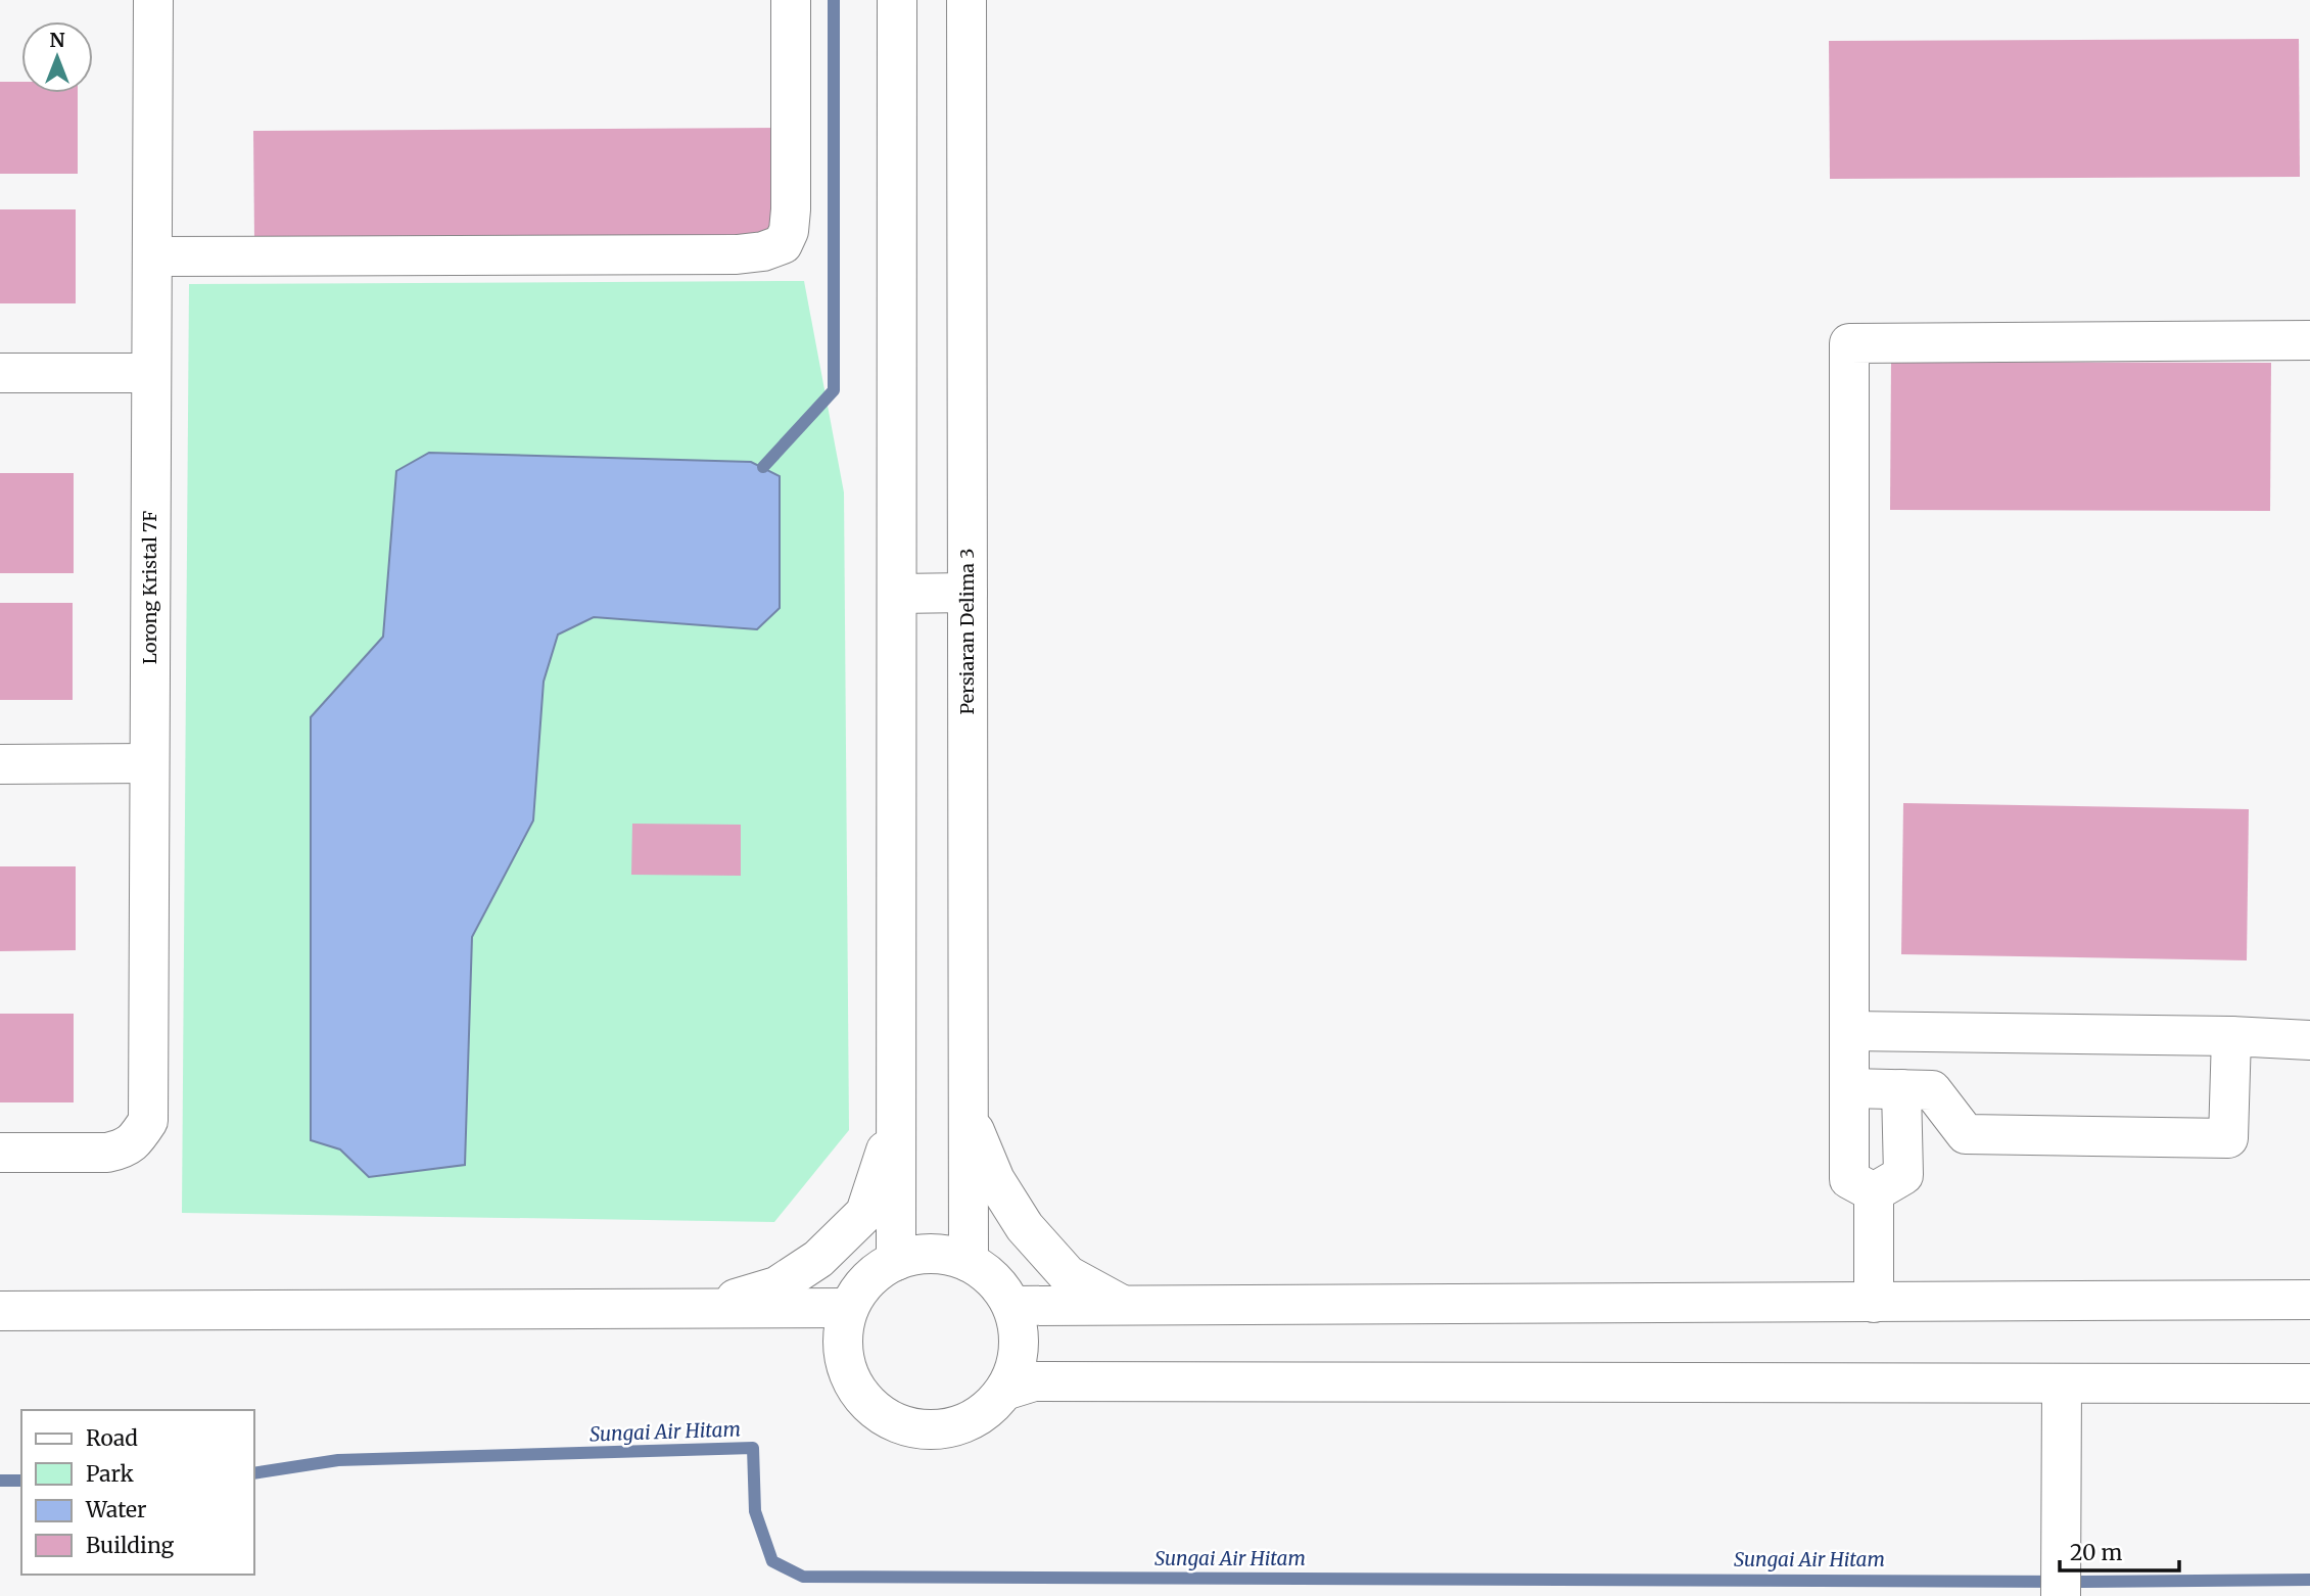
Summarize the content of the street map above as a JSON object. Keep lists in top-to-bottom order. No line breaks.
{"streets":{"street":["Lorong Kristal 7F","Persiaran Delima 3"]},"water":["Sungai Air Hitam"],"legend":["Road","Park","Water","Building"],"scale_bar":"20 m","north":"top"}
